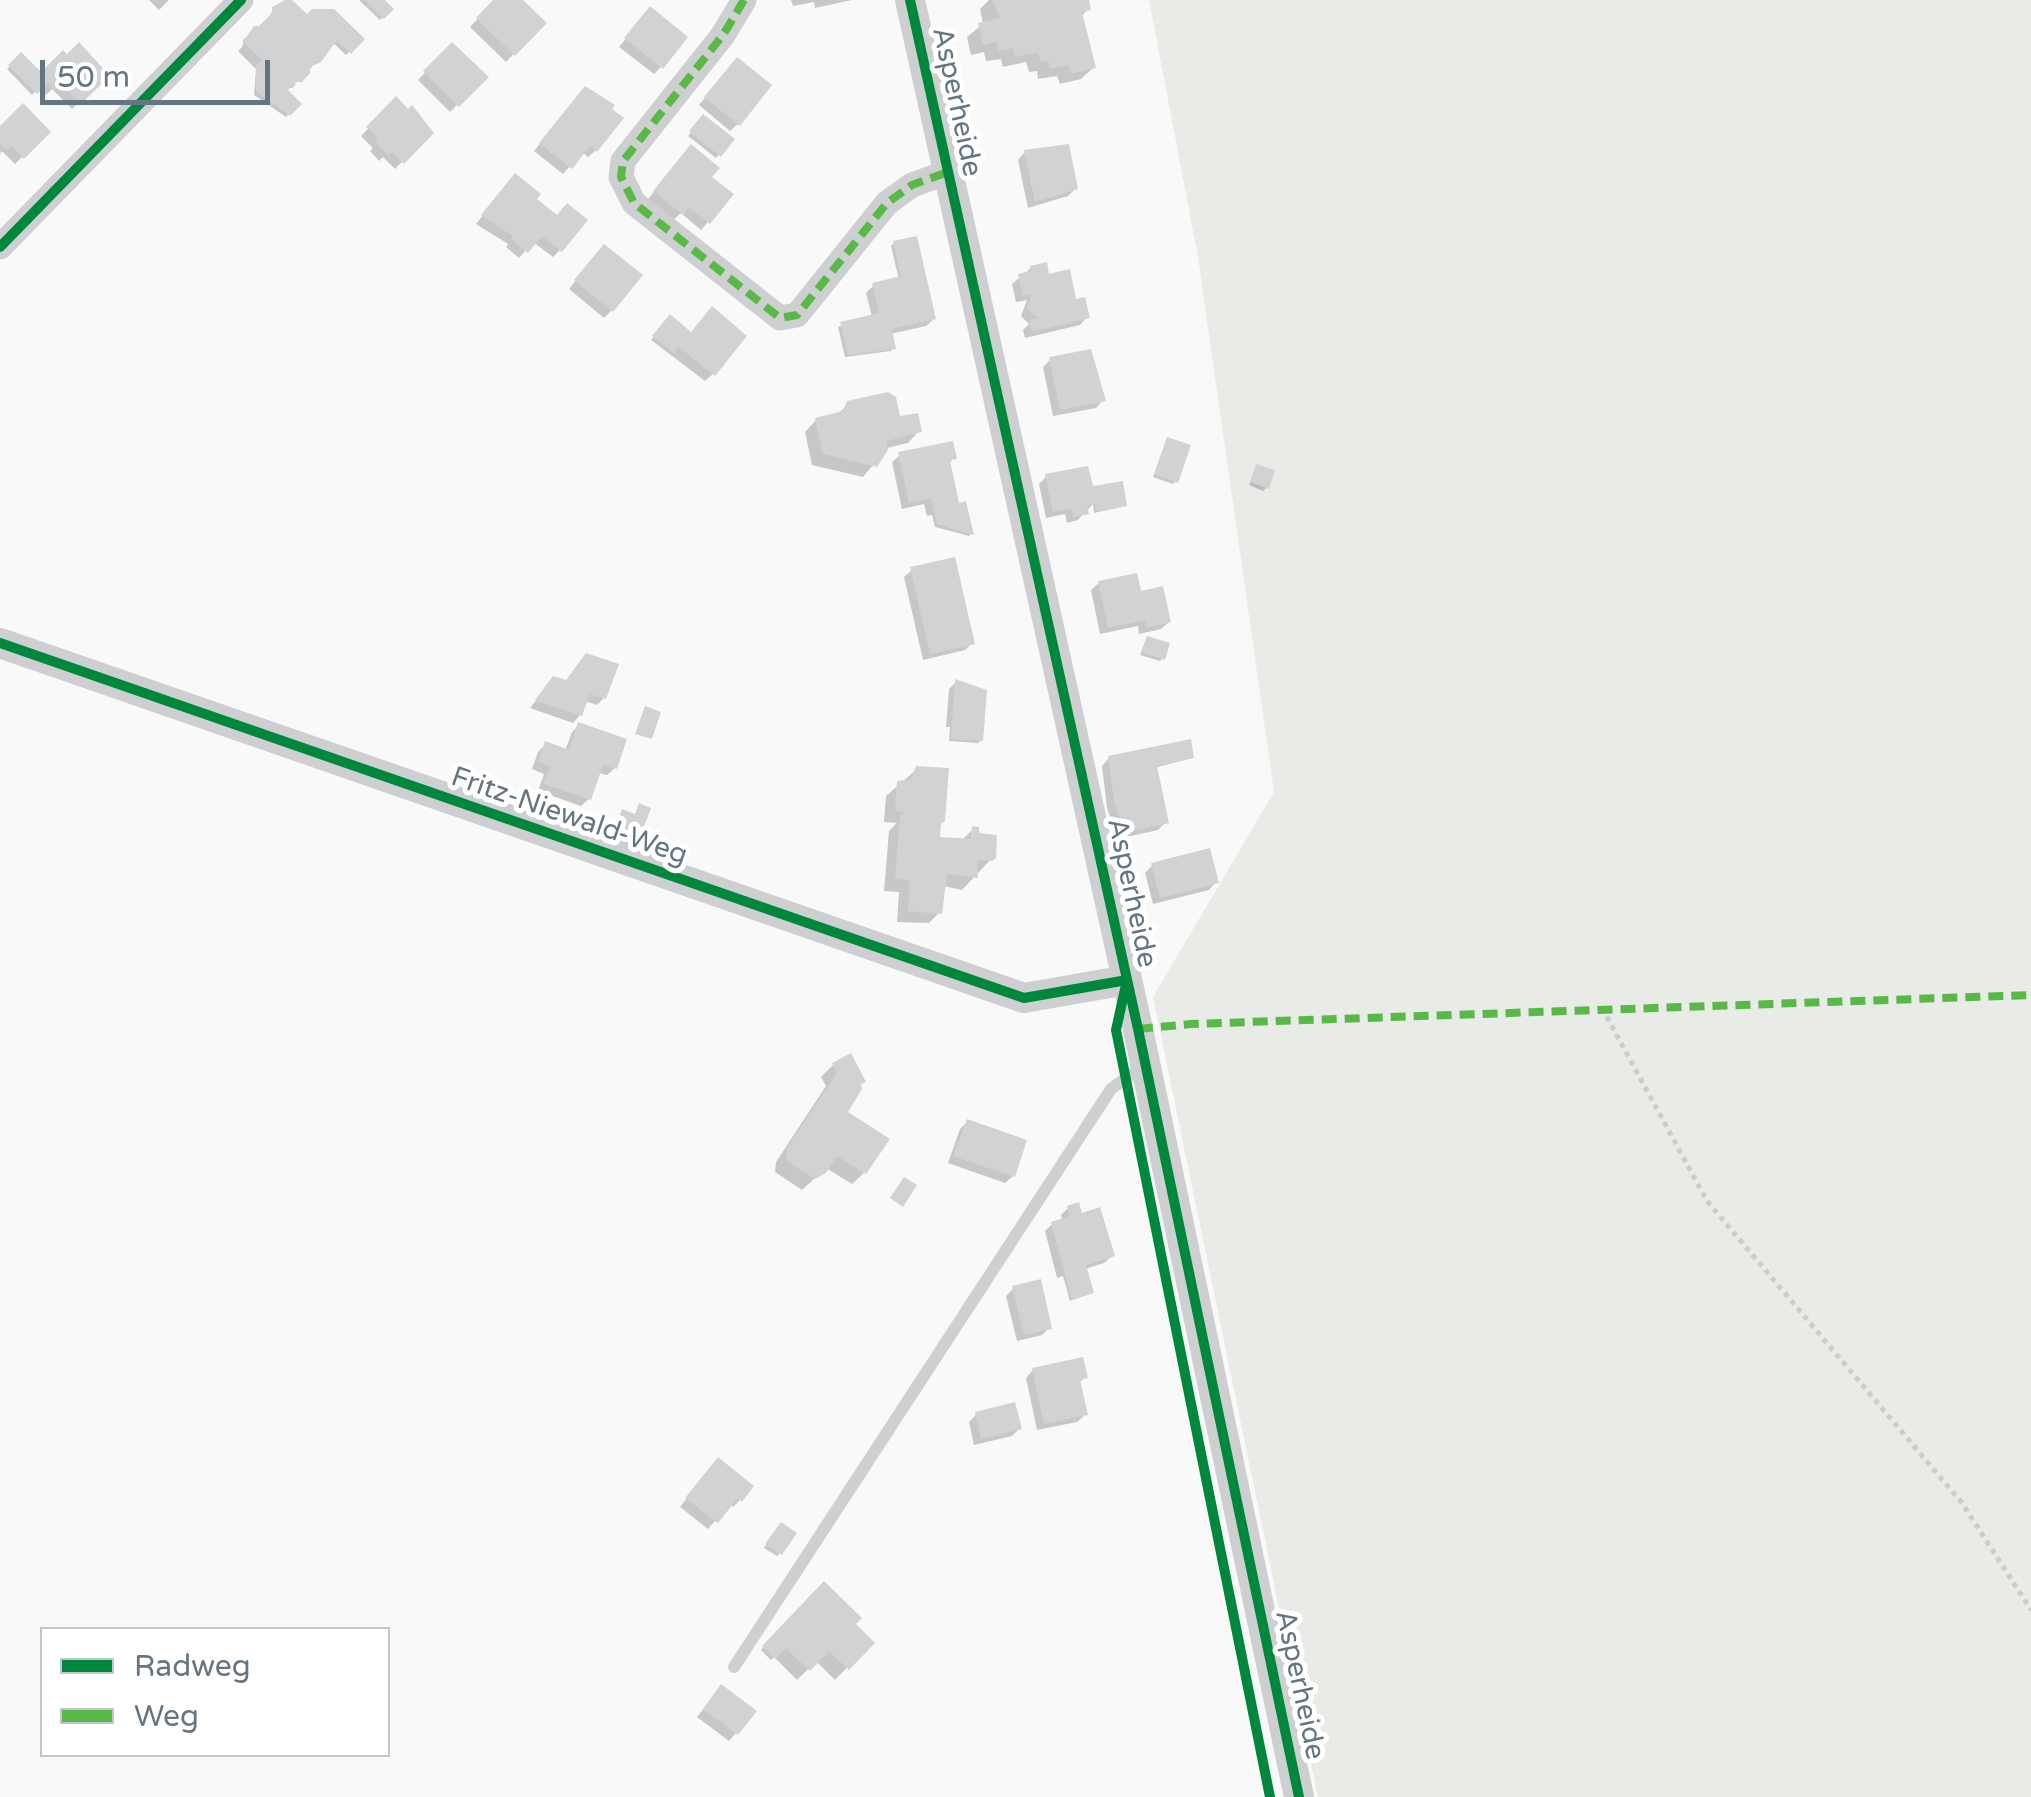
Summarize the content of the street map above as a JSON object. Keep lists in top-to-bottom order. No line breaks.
{"streets":{"street":["Asperheide","Fritz-Niewald-Weg"]},"crossings":[["Asperheide","Fritz-Niewald-Weg"]],"legend":["Radweg","Weg"],"scale_bar":"50 m"}
